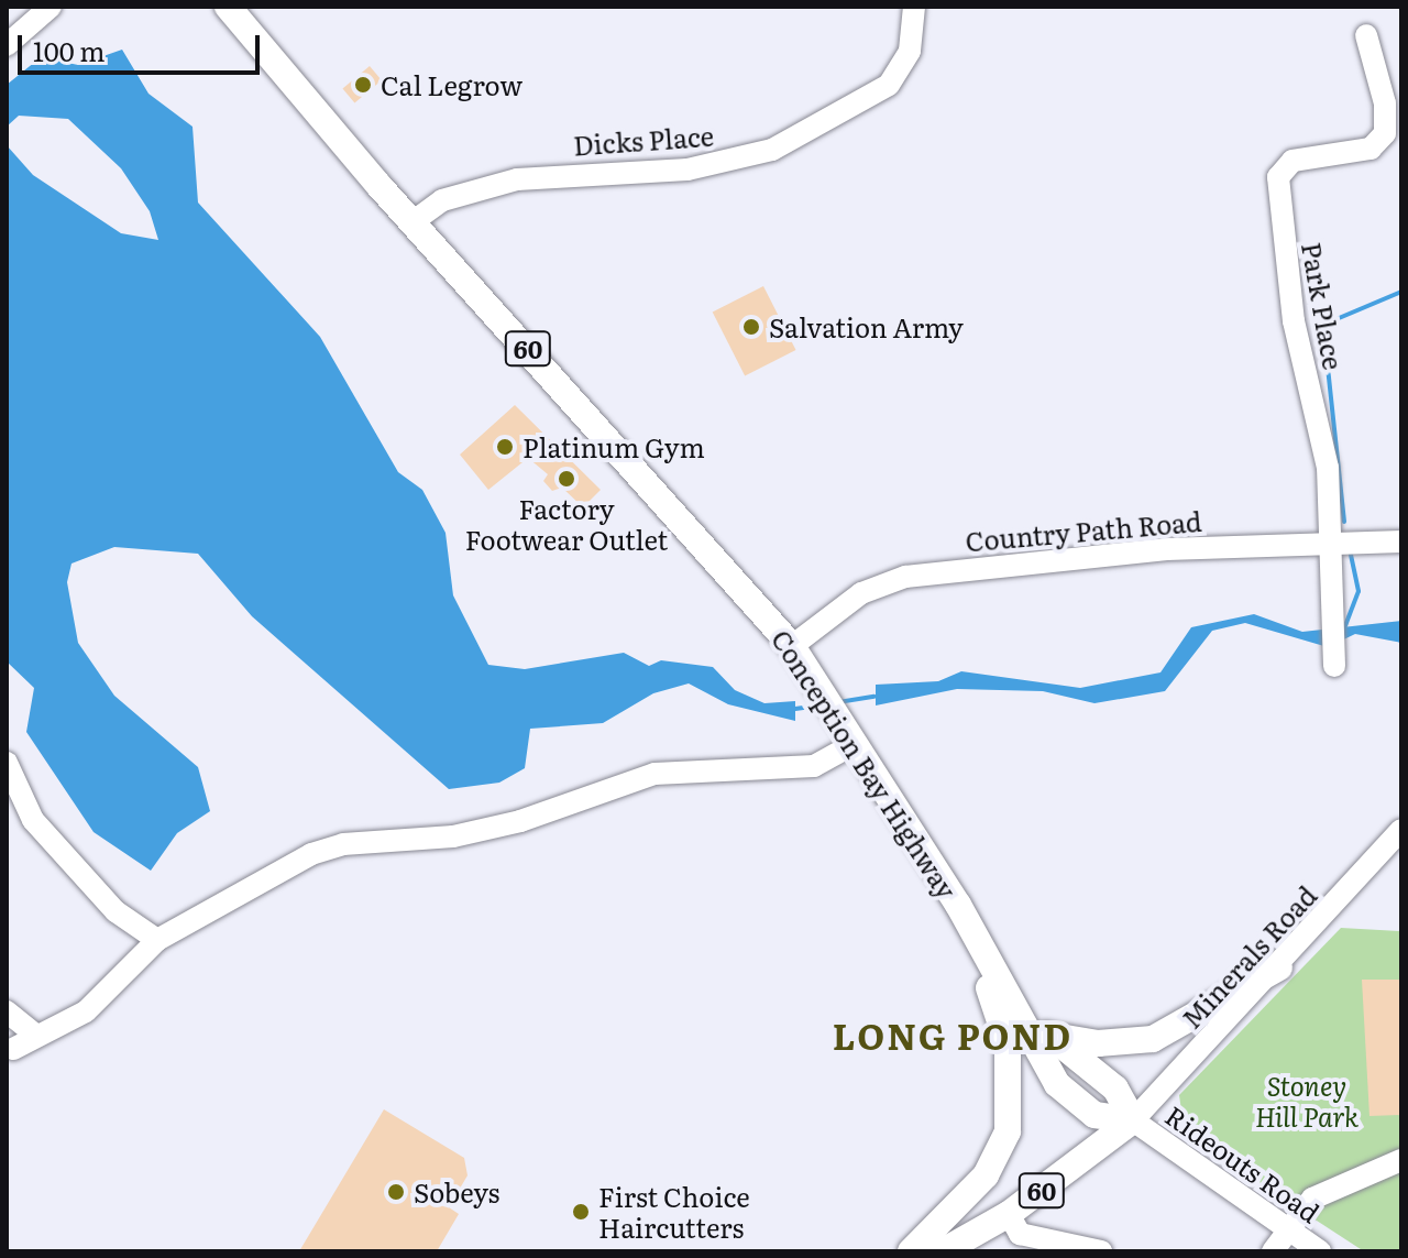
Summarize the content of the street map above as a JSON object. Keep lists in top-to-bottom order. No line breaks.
{"streets":{"main road":["60","Conception Bay Highway"],"street":["Dicks Place","Park Place","Country Path Road","Minerals Road","Rideouts Road"]},"crossings":[["Dicks Place","Conception Bay Highway"],["Park Place","Country Path Road"],["60","Conception Bay Highway"],["60","Minerals Road"],["60","Rideouts Road"],["Country Path Road","Conception Bay Highway"],["Conception Bay Highway","Minerals Road"],["Conception Bay Highway","Rideouts Road"],["Minerals Road","Rideouts Road"]],"districts":["LONG POND"],"parks":["Stoney Hill Park"],"places":["Cal Legrow","Salvation Army","Platinum Gym","Factory Footwear Outlet","Sobeys","First Choice Haircutters"],"scale_bar":"100 m"}
